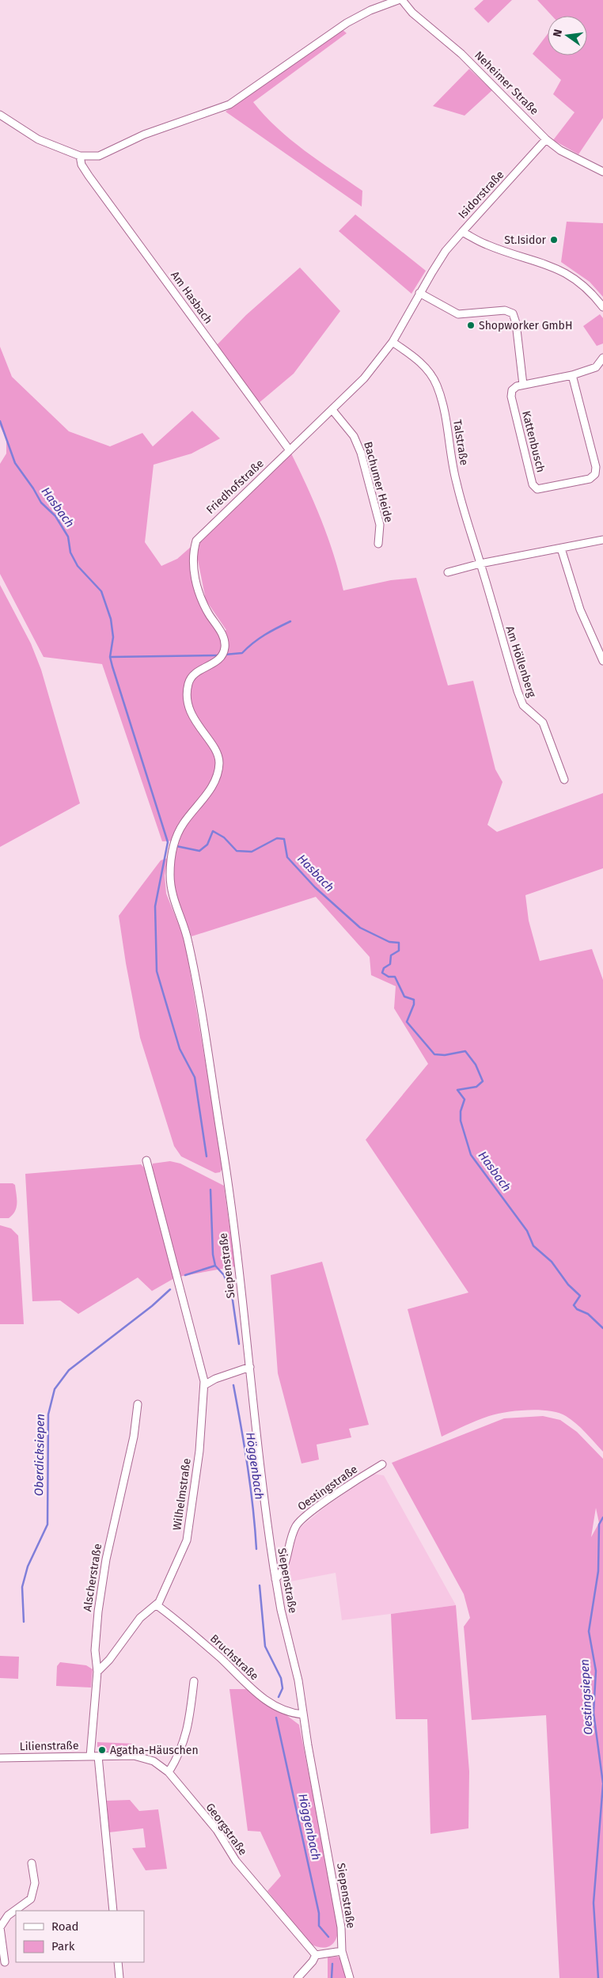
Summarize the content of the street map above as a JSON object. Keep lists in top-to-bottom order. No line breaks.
{"streets":{"street":["Neheimer Straße","Isidorstraße","Am Hasbach","Kattenbusch","Talstraße","Bachumer Heide","Friedhofstraße","Am Höllenberg","Siepenstraße","Oestingstraße","Wilhelmstraße","Alscherstraße","Bruchstraße","Lilienstraße","Georgstraße"]},"crossings":[["Neheimer Straße","Isidorstraße"],["Isidorstraße","Friedhofstraße"],["Am Hasbach","Friedhofstraße"],["Talstraße","Friedhofstraße"],["Talstraße","Am Höllenberg"],["Bachumer Heide","Friedhofstraße"],["Friedhofstraße","Siepenstraße"],["Siepenstraße","Oestingstraße"],["Siepenstraße","Bruchstraße"],["Wilhelmstraße","Alscherstraße"],["Wilhelmstraße","Bruchstraße"],["Alscherstraße","Lilienstraße"],["Lilienstraße","Georgstraße"]],"water":["Hasbach","Oberdicksiepen","Höggenbach","Oestingsiepen"],"places":["St.Isidor","Shopworker GmbH","Agatha-Häuschen"],"legend":["Road","Park"],"north":"left"}
